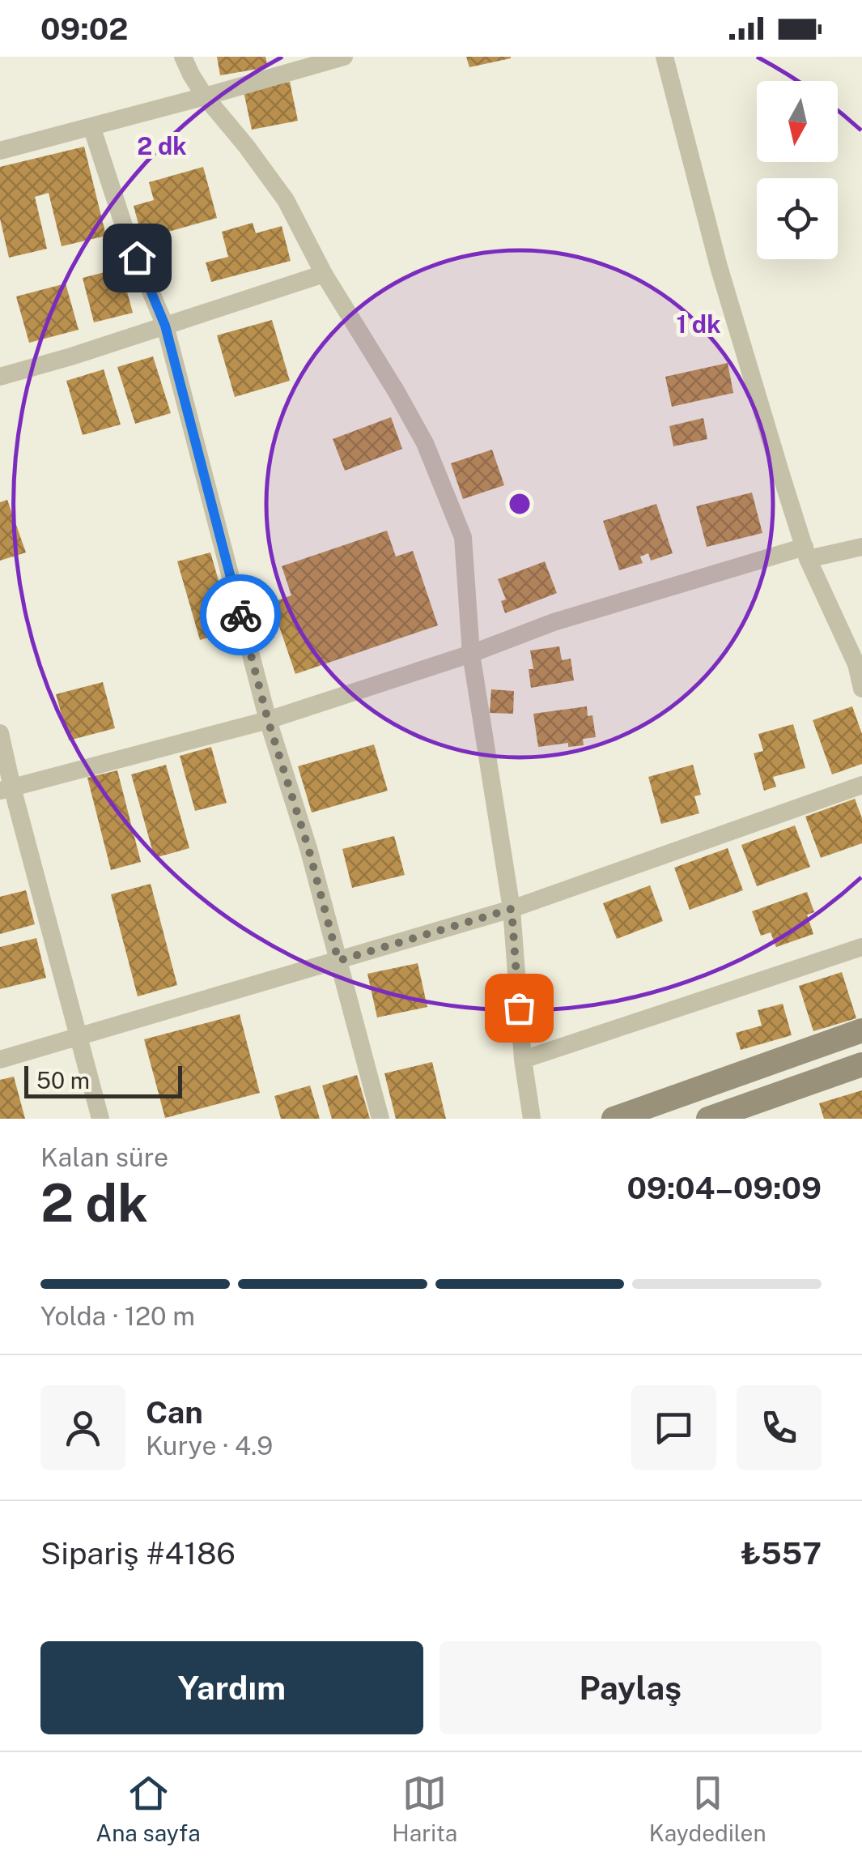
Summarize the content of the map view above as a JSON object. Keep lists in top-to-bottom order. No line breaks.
{"scale_bar":"50 m","north":"bottom","page":{"status":"09:02","scale":"50 m","heading":["2 dk","Kalan süre","09:04–09:09"],"panel":["Can","Kurye · 4.9","Sipariş #4186","₺557"],"bar":"Yolda · 120 m","buttons":["Yardım","Paylaş"],"tabs":["Ana sayfa","Harita","Kaydedilen"]},"rings":["2 dk","1 dk"]}
